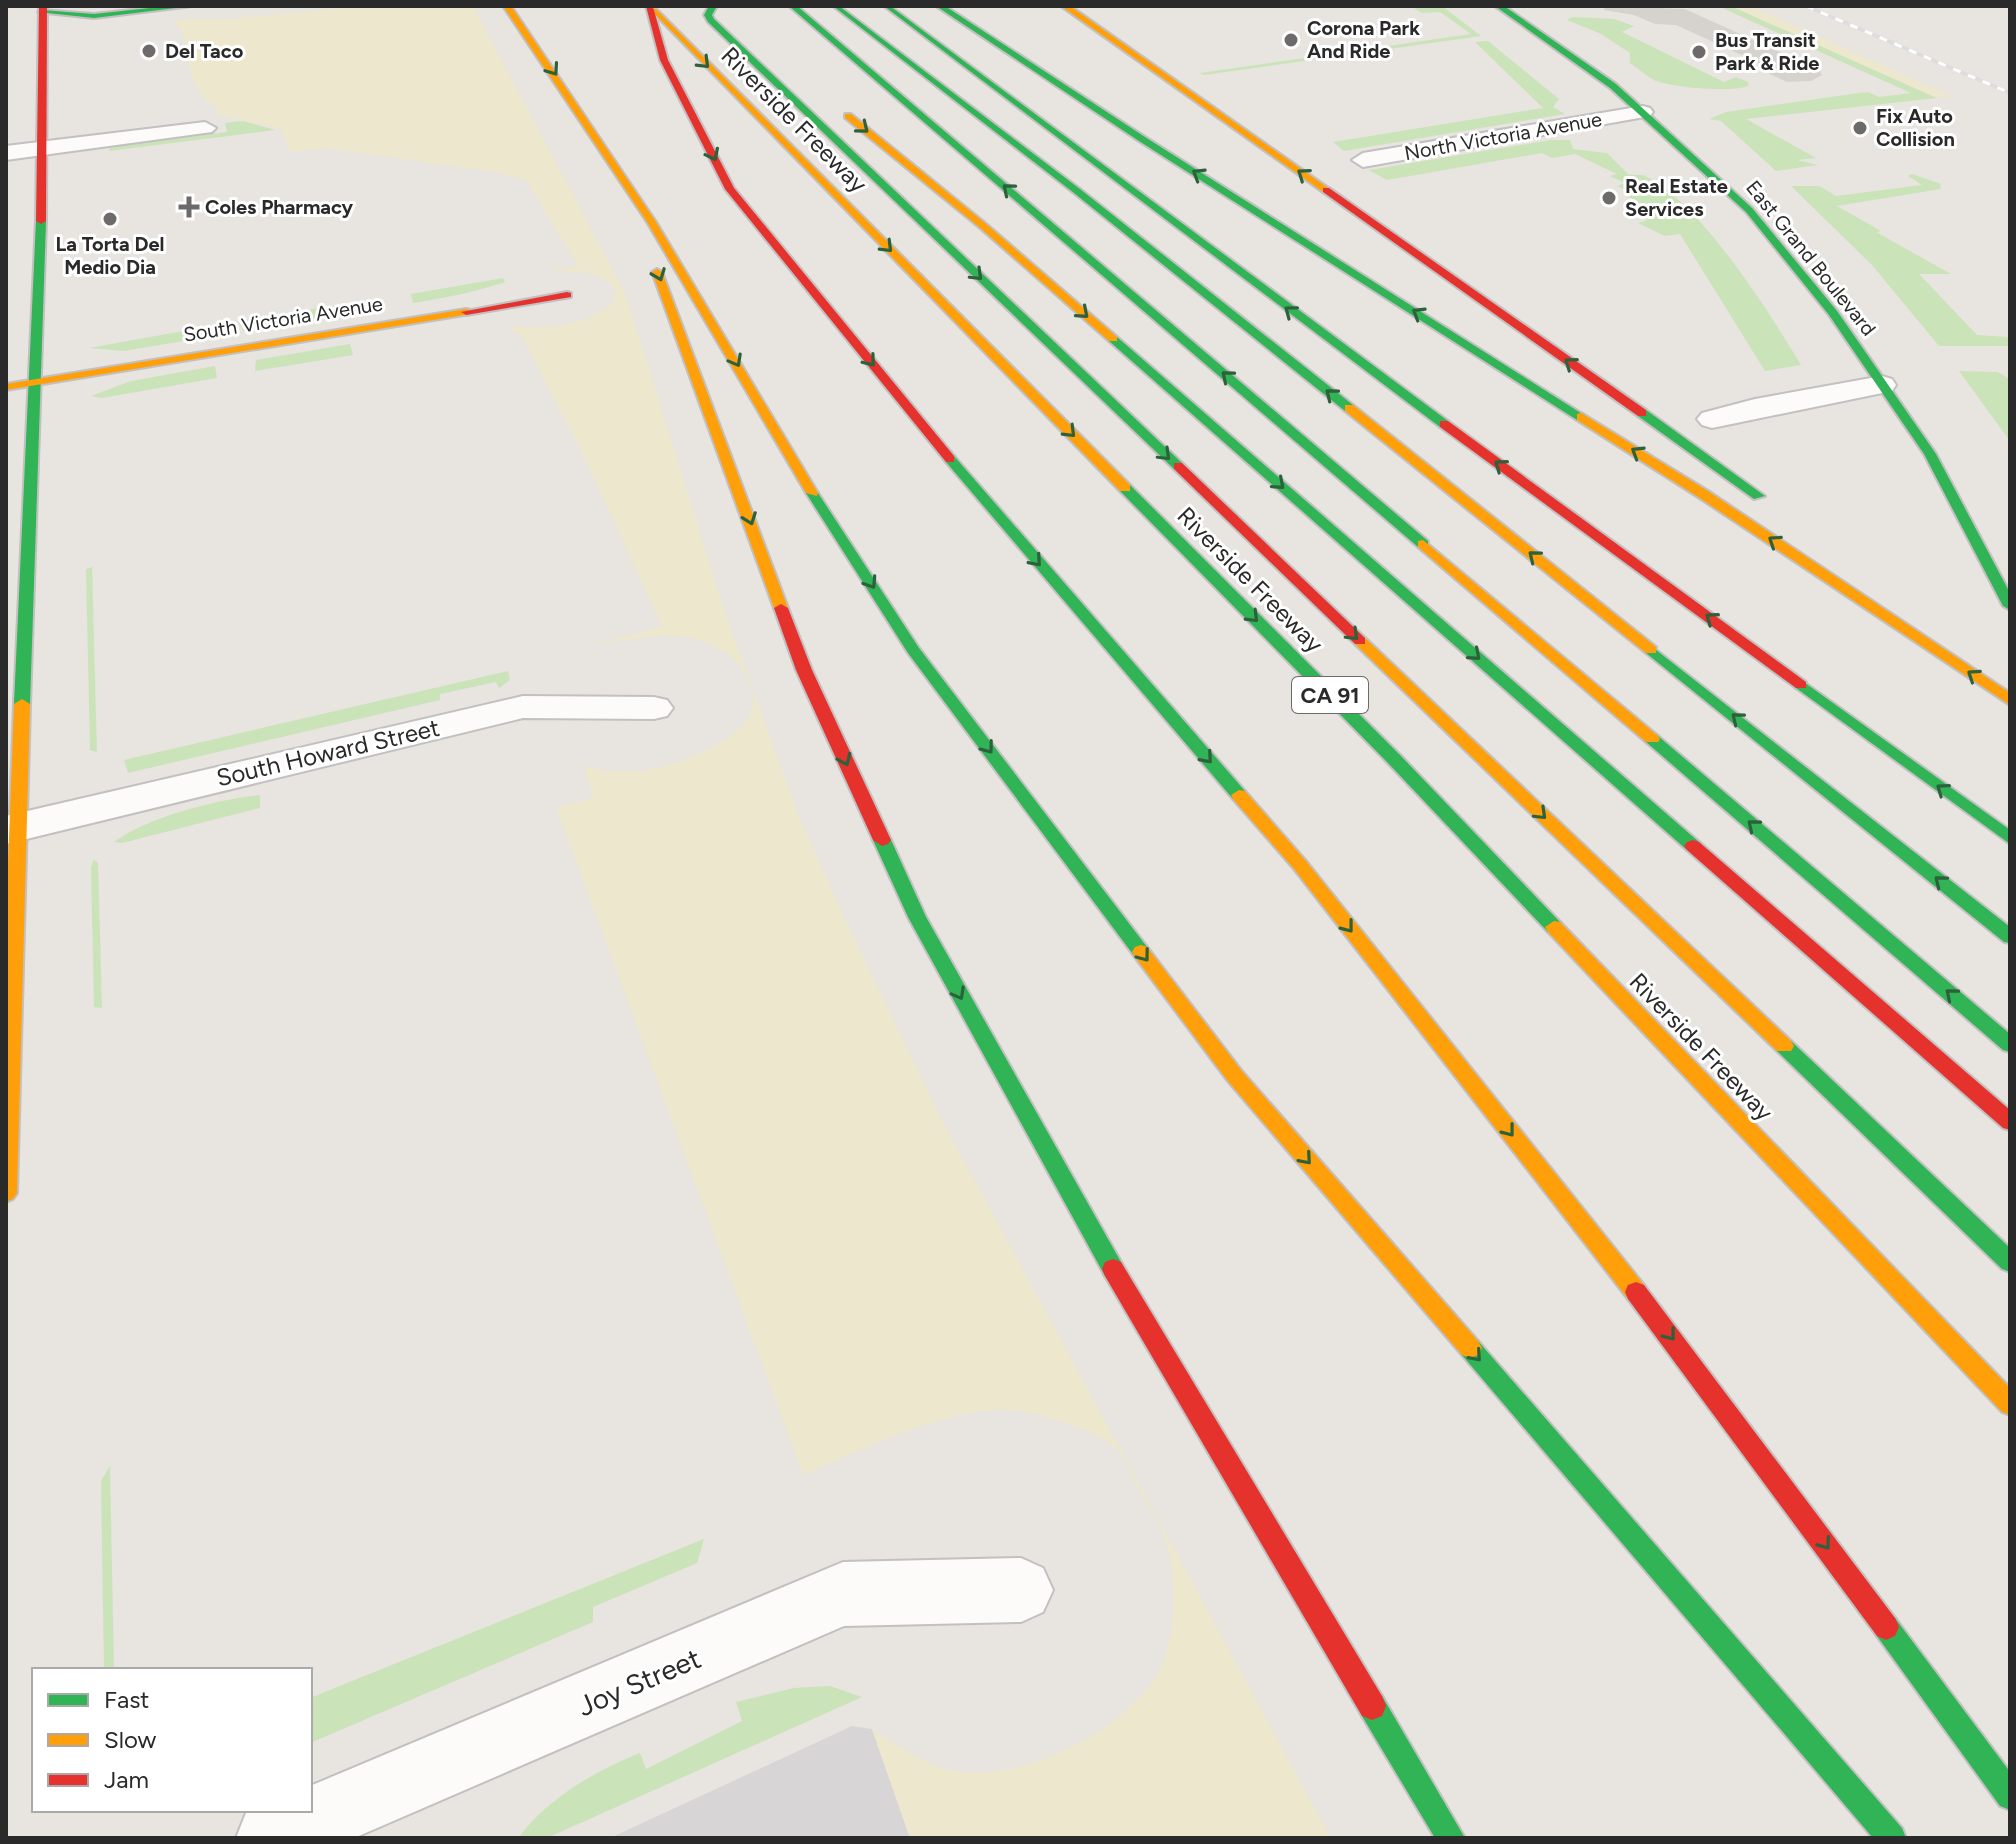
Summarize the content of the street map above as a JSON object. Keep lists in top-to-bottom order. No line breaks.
{"streets":{"main road":["Riverside Freeway","East Grand Boulevard","South Victoria Avenue","CA 91"],"street":["North Victoria Avenue","South Howard Street","Joy Street"]},"crossings":[["North Victoria Avenue","East Grand Boulevard"]],"places":{"other":["Corona Park And Ride","Del Taco","Bus Transit Park & Ride","Fix Auto Collision","Real Estate Services","La Torta Del Medio Dia"],"health":["Coles Pharmacy"]},"legend":["Fast","Slow","Jam"]}
